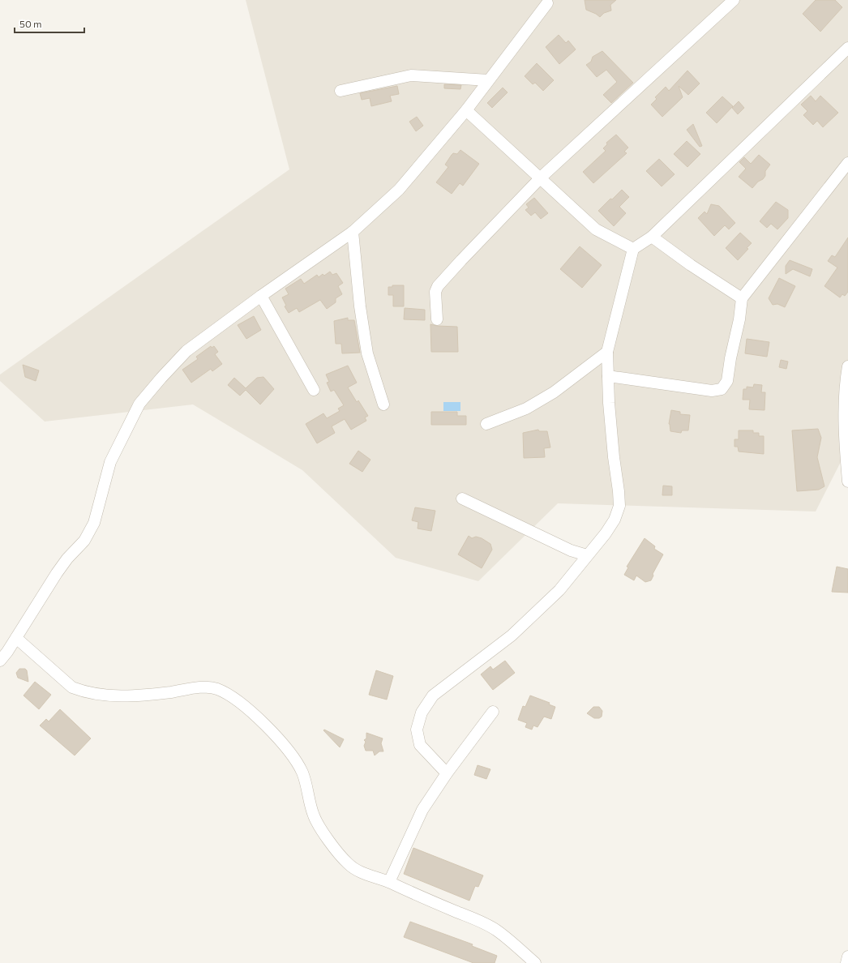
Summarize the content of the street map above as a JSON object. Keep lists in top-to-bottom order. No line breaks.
{"scale_bar":"50 m"}
